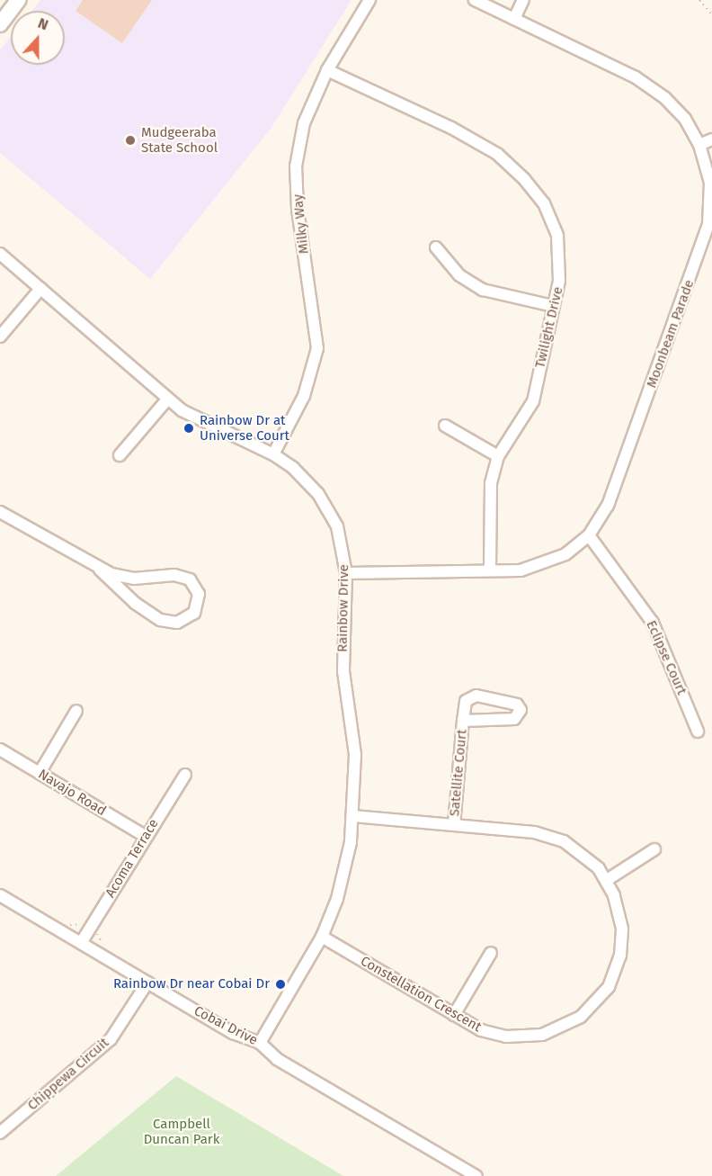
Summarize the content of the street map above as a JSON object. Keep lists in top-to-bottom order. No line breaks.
{"streets":{"street":["Milky Way","Twilight Drive","Moonbeam Parade","Rainbow Drive","Eclipse Court","Satellite Court","Navajo Road","Acoma Terrace","Constellation Crescent","Cobai Drive","Chippewa Circuit"]},"crossings":[["Milky Way","Twilight Drive"],["Milky Way","Rainbow Drive"],["Twilight Drive","Moonbeam Parade"],["Moonbeam Parade","Rainbow Drive"],["Moonbeam Parade","Eclipse Court"],["Rainbow Drive","Constellation Crescent"],["Rainbow Drive","Cobai Drive"],["Satellite Court","Constellation Crescent"],["Navajo Road","Acoma Terrace"],["Acoma Terrace","Cobai Drive"],["Cobai Drive","Chippewa Circuit"]],"parks":["Campbell Duncan Park"],"places":["Mudgeeraba State School","Rainbow Dr at Universe Court","Rainbow Dr near Cobai Dr"],"north":"top"}
